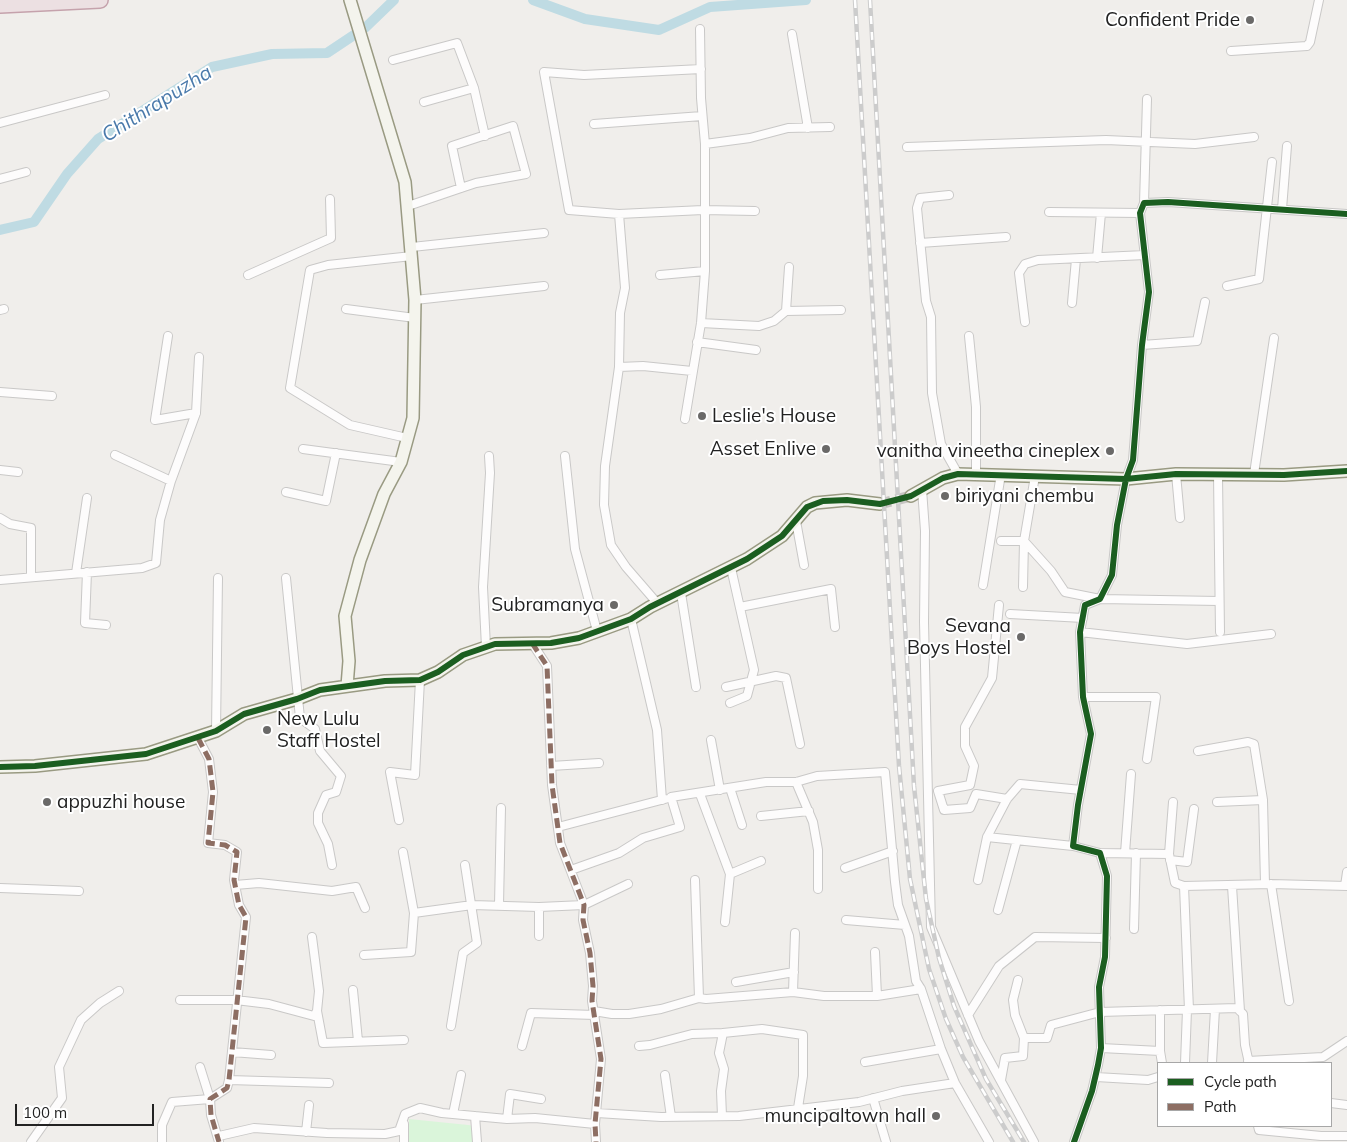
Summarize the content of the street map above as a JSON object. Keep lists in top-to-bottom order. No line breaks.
{"water":["Chithrapuzha"],"places":["Confident Pride","Leslie's House","Asset Enlive","vanitha vineetha cineplex","biriyani chembu","Subramanya","Sevana Boys Hostel","New Lulu Staff Hostel","appuzhi house","muncipaltown hall"],"legend":["Cycle path","Path"],"scale_bar":"100 m"}
